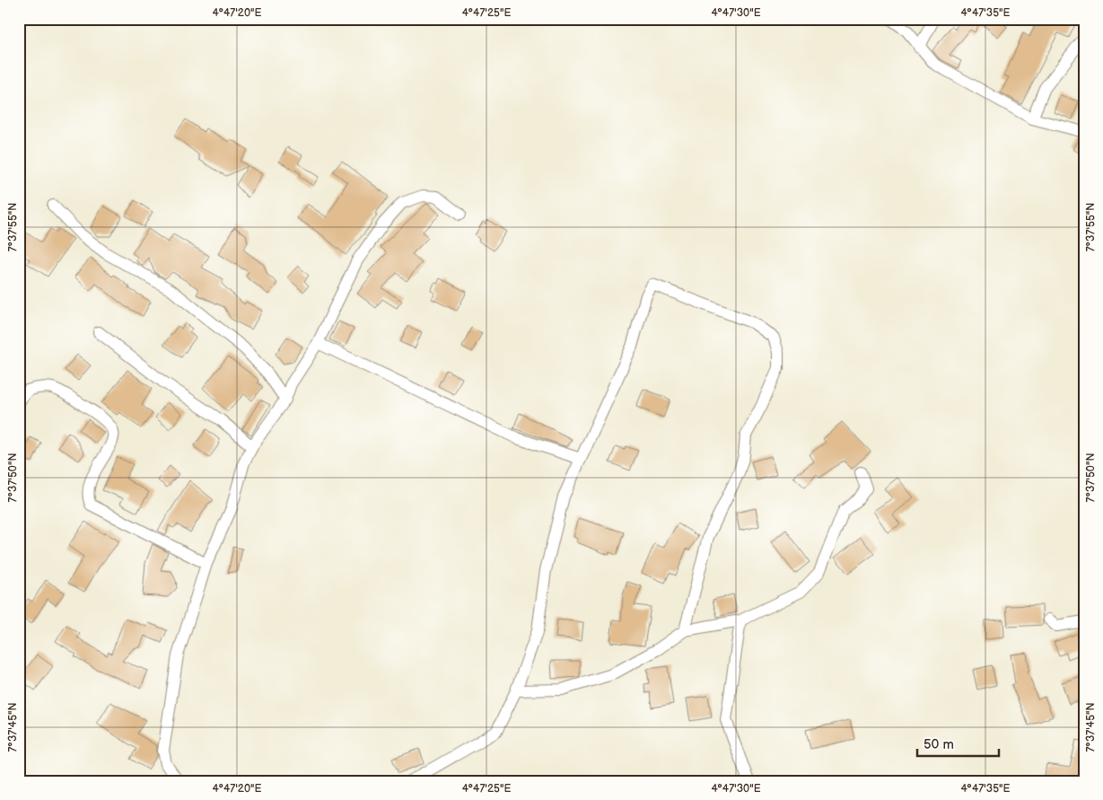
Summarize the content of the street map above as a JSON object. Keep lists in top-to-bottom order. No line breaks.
{"scale_bar":"50 m","coordinates":["4°47'20\"E","4°47'25\"E","4°47'30\"E","4°47'35\"E","7°37'55\"N","7°37'50\"N","7°37'45\"N"]}
